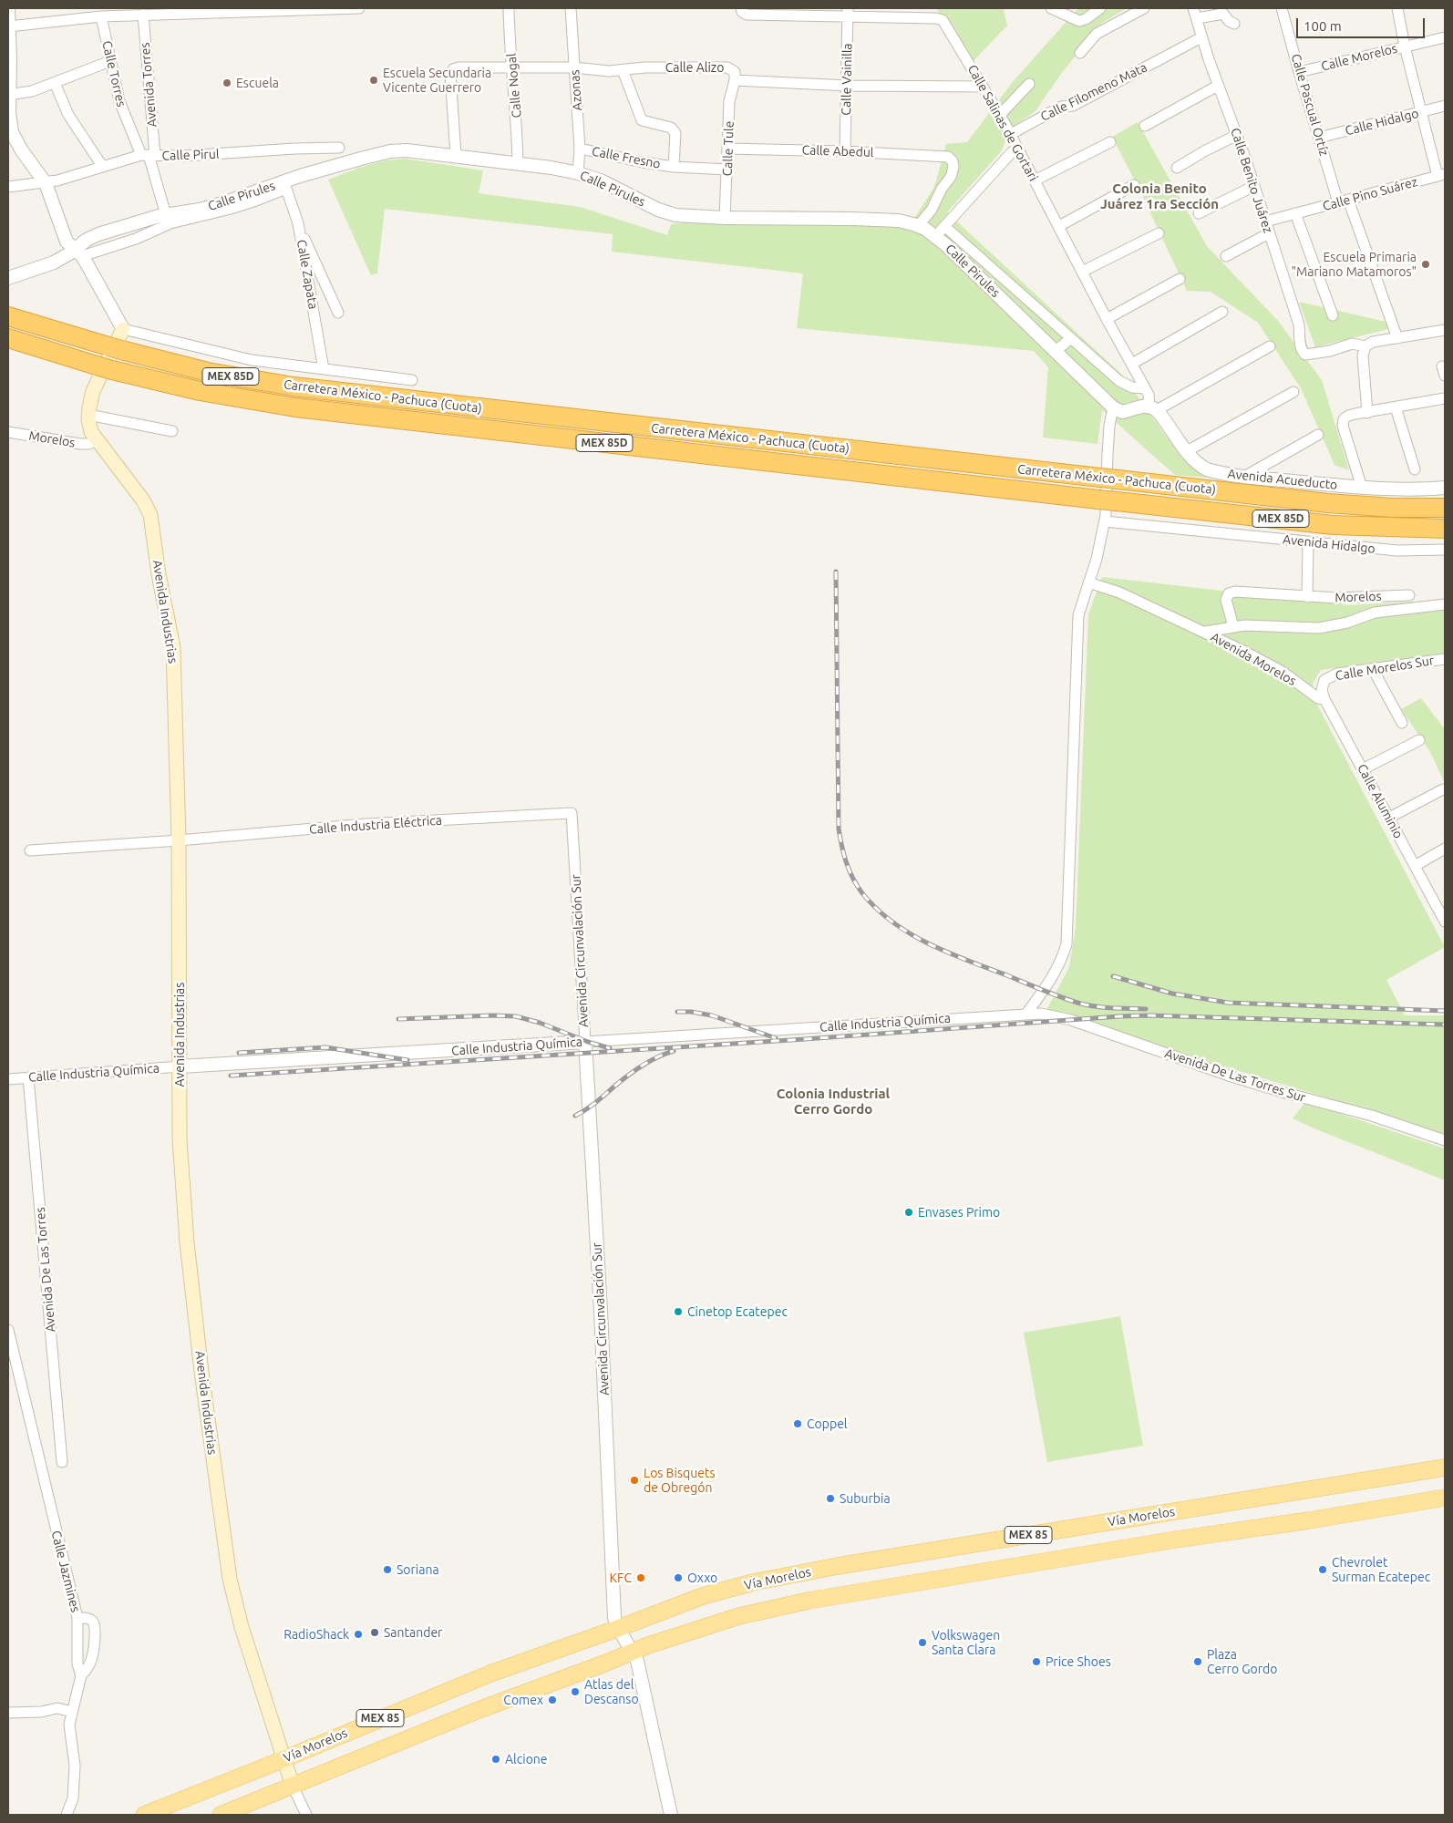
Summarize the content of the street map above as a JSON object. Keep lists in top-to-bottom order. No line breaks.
{"streets":{"highway":["MEX 85D","Carretera México - Pachuca (Cuota)"],"main road":["Avenida Industrias","Vía Morelos","MEX 85"],"street":["Calle Morelos","Calle Alizo","Calle Torres","Calle Vainilla","Avenida Torres","Calle Nogal","Azonas","Calle Filomeno Mata","Calle Pascual Ortíz","Calle Hidalgo","Calle Salinas de Gortari","Calle Tule","Calle Abedul","Calle Pirul","Calle Fresno","Calle Benito Juárez","Calle Pirules","Calle Pino Suárez","Calle Zapata","Morelos","Avenida Acueducto","Avenida Hidalgo","Avenida Morelos","Calle Morelos Sur","Calle Aluminio","Calle Industria Eléctrica","Avenida Circunvalación Sur","Calle Industria Química","Avenida De Las Torres Sur","Avenida De Las Torres","Calle Jazmines"]},"crossings":[["Calle Morelos","Calle Pascual Ortíz"],["Calle Alizo","Calle Vainilla"],["Calle Alizo","Calle Nogal"],["Calle Alizo","Azonas"],["Calle Alizo","Calle Salinas de Gortari"],["Calle Alizo","Calle Tule"],["Calle Alizo","Calle Fresno"],["Calle Alizo","Calle Pirules"],["Calle Torres","Avenida Torres"],["Calle Torres","Calle Pirul"],["Calle Torres","Calle Pirules"],["Calle Vainilla","Calle Salinas de Gortari"],["Calle Vainilla","Calle Abedul"],["Avenida Torres","Calle Pirul"],["Calle Nogal","Calle Pirules"],["Azonas","Calle Fresno"],["Azonas","Calle Pirules"],["Calle Filomeno Mata","Calle Salinas de Gortari"],["Calle Filomeno Mata","Calle Benito Juárez"],["Calle Pascual Ortíz","Calle Hidalgo"],["Calle Pascual Ortíz","Calle Pino Suárez"],["Calle Salinas de Gortari","Calle Pirules"],["Calle Salinas de Gortari","Avenida Acueducto"],["Calle Tule","Calle Abedul"],["Calle Tule","Calle Fresno"],["Calle Tule","Calle Pirules"],["Calle Abedul","Calle Pirules"],["Calle Benito Juárez","Calle Pino Suárez"],["Calle Pirules","Calle Zapata"],["Morelos","Avenida Industrias"],["Morelos","Avenida Morelos"],["Avenida Industrias","Calle Industria Eléctrica"],["Avenida Industrias","Calle Industria Química"],["Avenida Industrias","Vía Morelos"],["Avenida Industrias","MEX 85"],["Avenida Morelos","Calle Aluminio"],["Calle Morelos Sur","Calle Aluminio"],["Calle Industria Eléctrica","Avenida Circunvalación Sur"],["Avenida Circunvalación Sur","Calle Industria Química"],["Avenida Circunvalación Sur","Vía Morelos"],["Avenida Circunvalación Sur","MEX 85"],["Calle Industria Química","Avenida De Las Torres Sur"],["Calle Industria Química","Avenida De Las Torres"]],"districts":["Colonia Benito Juárez 1ra Sección","Colonia Industrial Cerro Gordo"],"places":["Escuela Secundaria Vicente Guerrero","Escuela","Escuela Primaria \"Mariano Matamoros\"","Envases Primo","Cinetop Ecatepec","Coppel","Los Bisquets de Obregón","Suburbia","Soriana","Chevrolet Surman Ecatepec","KFC","Oxxo","Santander","RadioShack","Volkswagen Santa Clara","Price Shoes","Plaza Cerro Gordo","Atlas del Descanso","Comex","Alcione"],"scale_bar":"100 m"}
